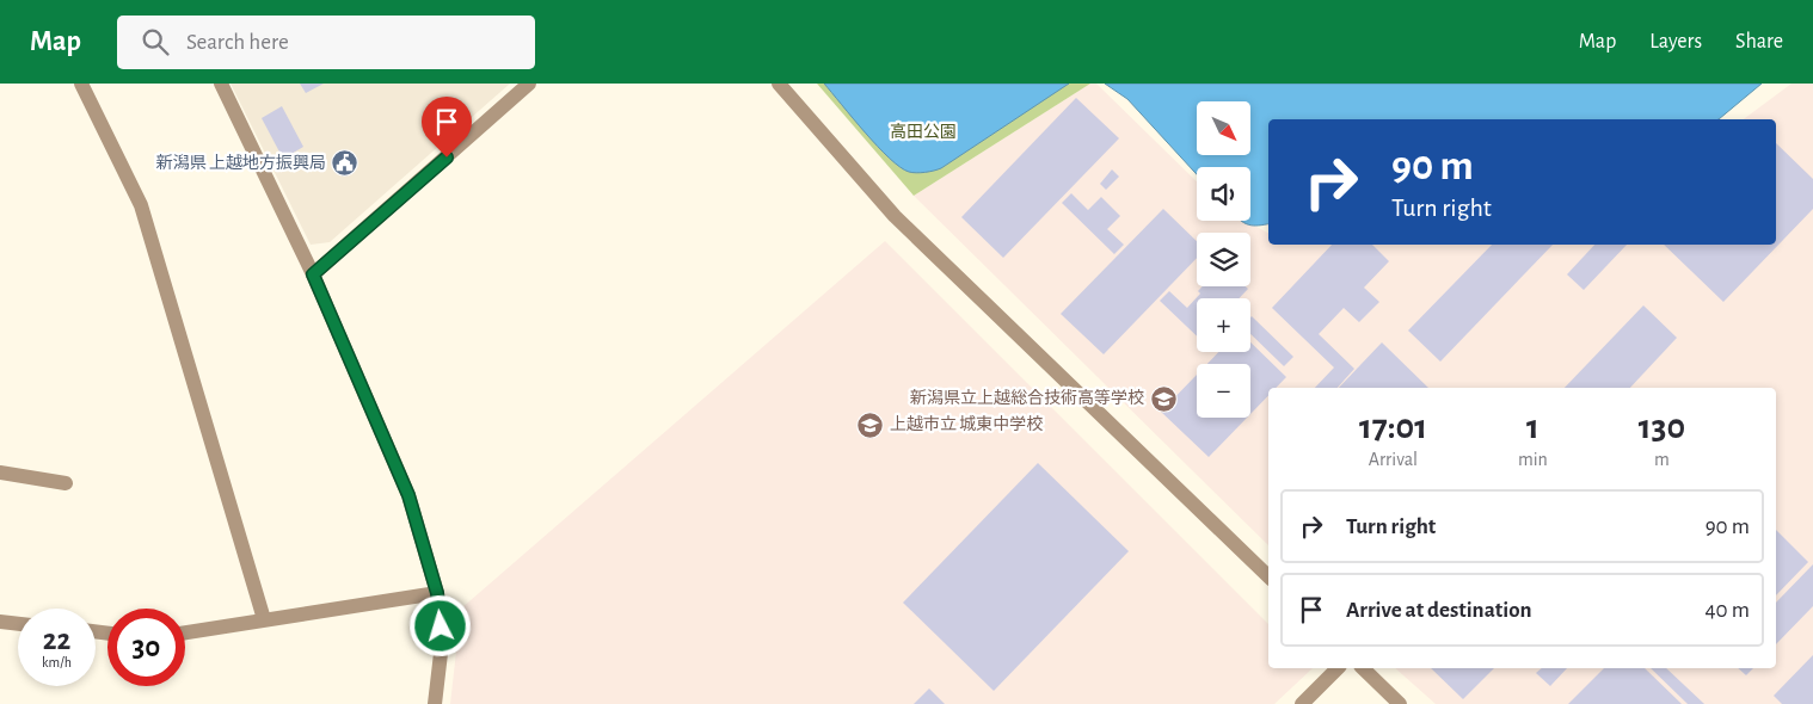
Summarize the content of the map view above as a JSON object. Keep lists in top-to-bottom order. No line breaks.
{"parks":["高田公園"],"places":{"public building":["新潟県 上越地方振興局"],"school or university":["新潟県立上越総合技術高等学校","上越市立 城東中学校"]},"north":"bottom right","page":{"header":"Map","search":"Search here","nav":["Map","Layers","Share"],"map_buttons":["+","−"],"turn":["90 m","Turn right"],"eta":["17:01","Arrival","1","min","130","m"],"list":[{"name":"Turn right","value":"90 m"},{"name":"Arrive at destination","value":"40 m"}],"speed":"22 km/h","limit":"30"}}
